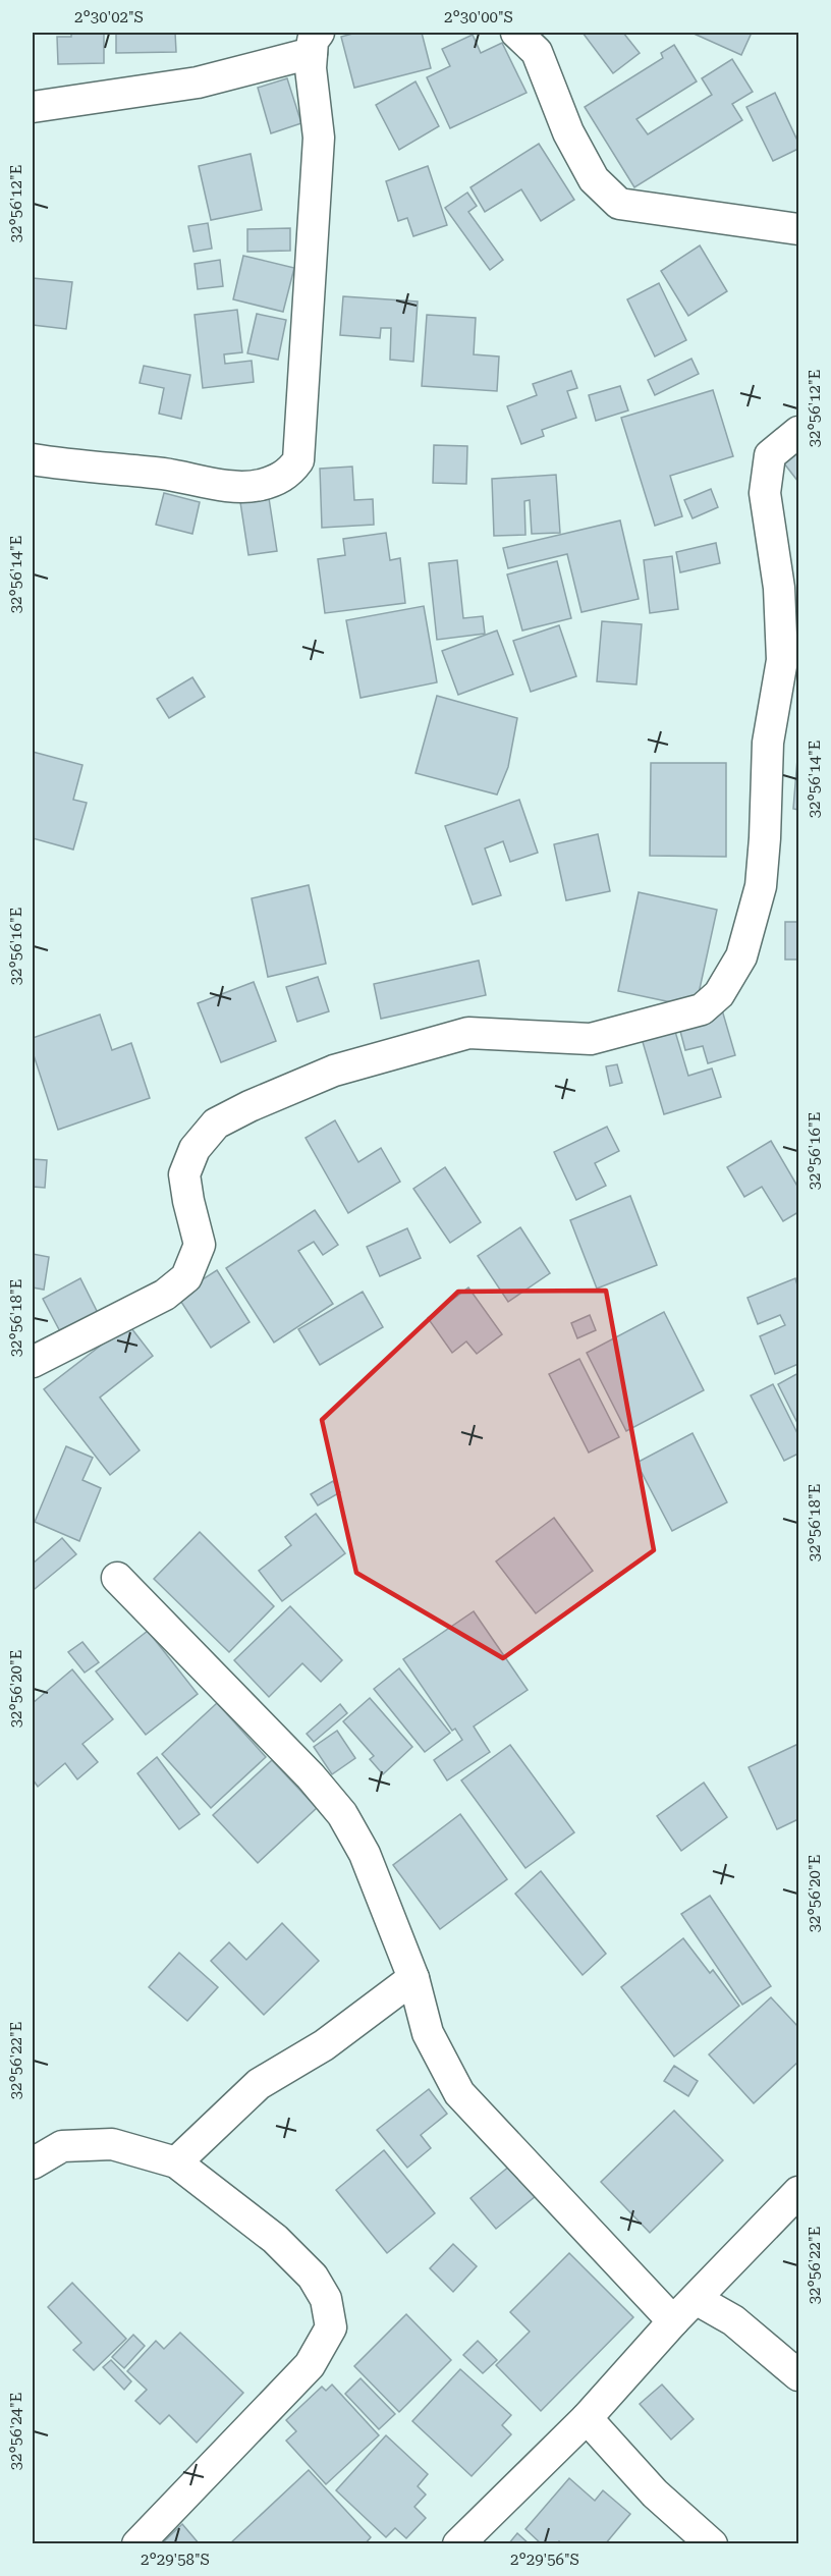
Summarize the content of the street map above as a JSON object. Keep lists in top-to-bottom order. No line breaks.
{"coordinates":["2°30'02\"S","2°30'00\"S","32°56'12\"E","32°56'14\"E","32°56'16\"E","32°56'18\"E","32°56'20\"E","32°56'22\"E","32°56'24\"E","2°29'58\"S","2°29'56\"S"]}
